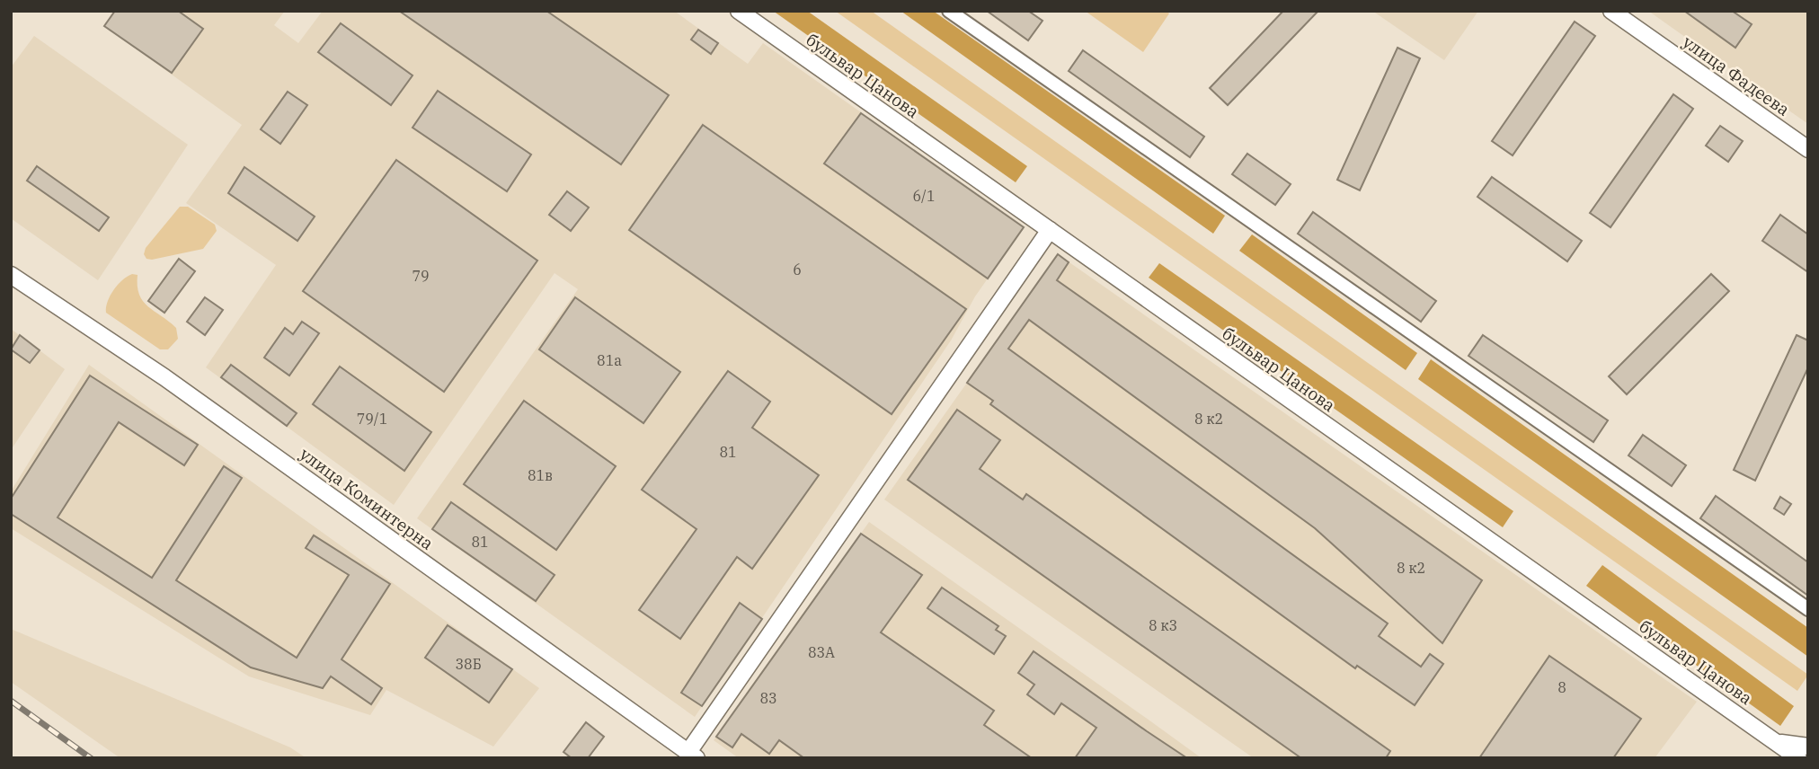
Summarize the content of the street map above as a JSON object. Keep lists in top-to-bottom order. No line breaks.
{"streets":{"street":["бульвар Цанова","улица Фадеева","улица Коминтерна"]},"house_numbers":["6/1","6","79","81а","79/1","8 к2","81","81в","81","8 к2","8 к3","83А","38Б","8","83"]}
